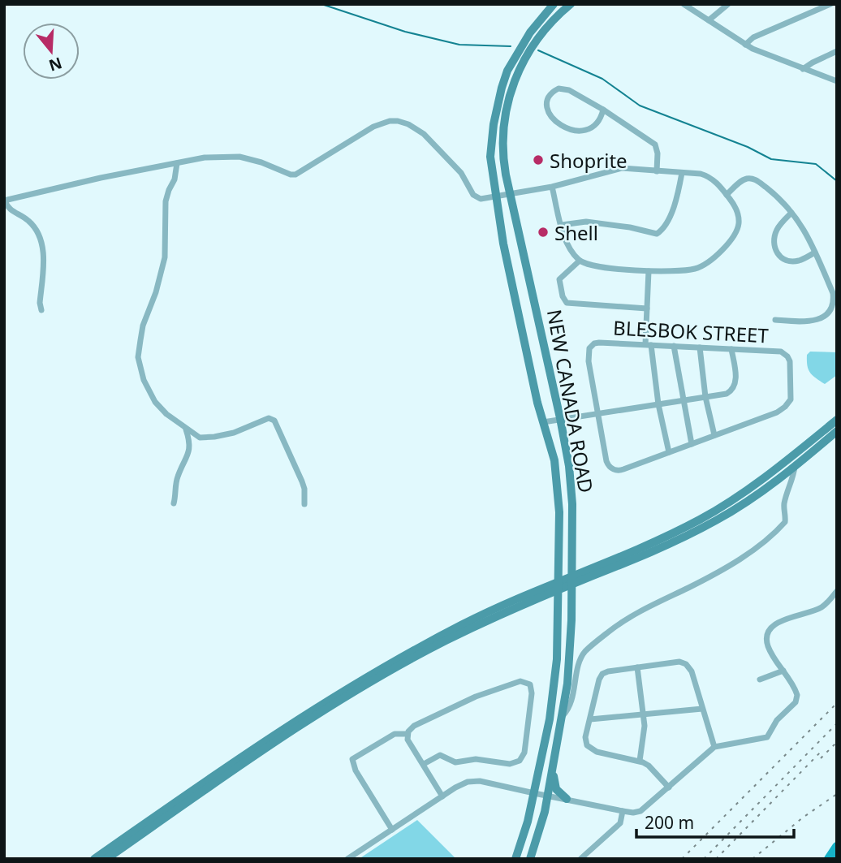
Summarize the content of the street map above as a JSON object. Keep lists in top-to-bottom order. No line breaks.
{"streets":{"main road":["NEW CANADA ROAD"],"street":["BLESBOK STREET"]},"places":["Shoprite","Shell"],"scale_bar":"200 m","north":"bottom"}
